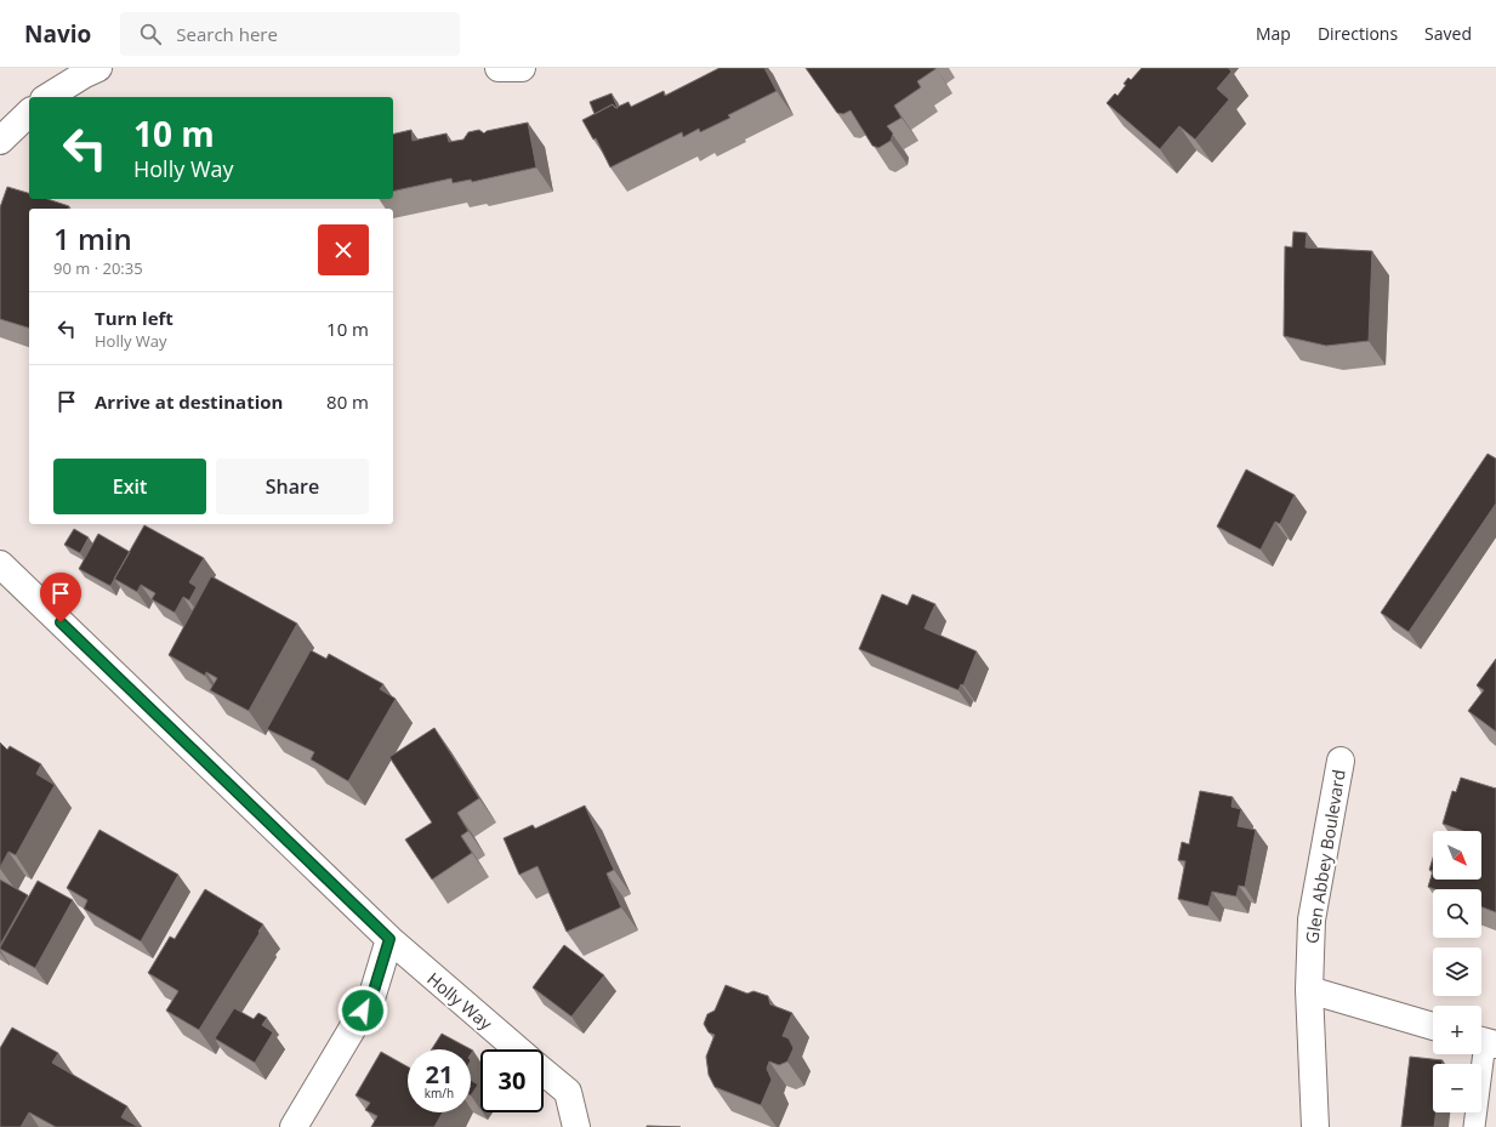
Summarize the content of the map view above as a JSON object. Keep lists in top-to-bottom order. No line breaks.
{"streets":{"street":["Glen Abbey Boulevard","Holly Way"]},"north":"bottom right","page":{"header":"Navio","search":"Search here","nav":["Map","Directions","Saved"],"turn":["10 m","Holly Way"],"heading":["1 min","90 m · 20:35"],"list":[{"name":"Turn left","note":"Holly Way","value":"10 m"},{"name":"Arrive at destination","value":"80 m"}],"buttons":["Exit","Share"],"map_buttons":["+","−"],"speed":"21 km/h","limit":"30"}}
